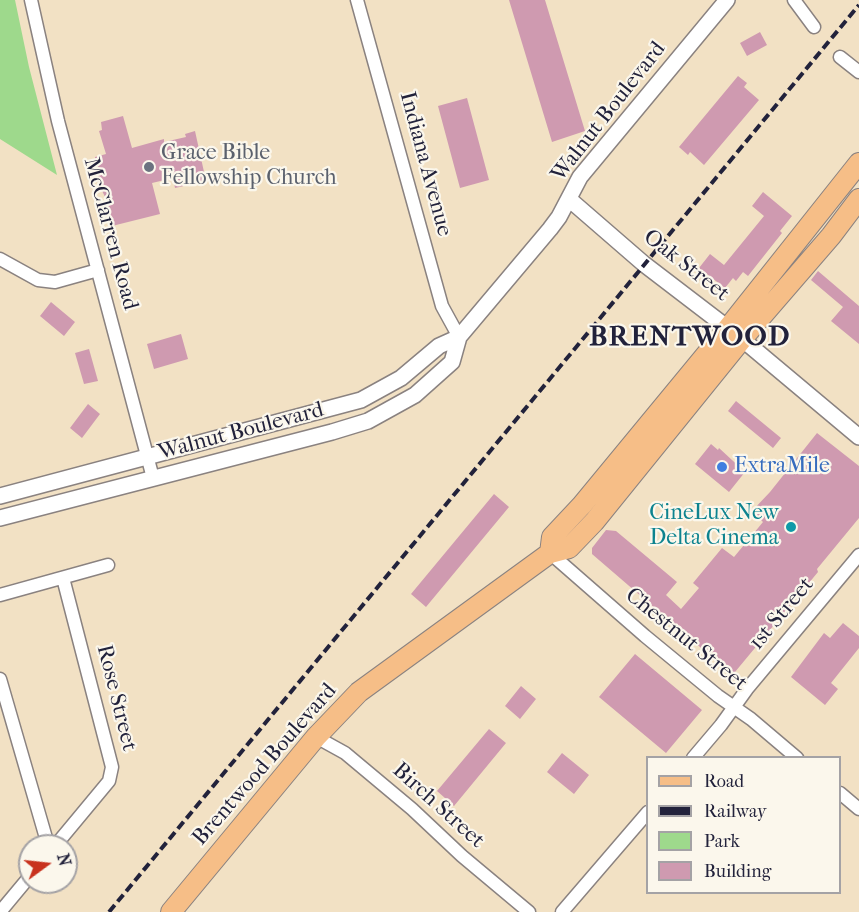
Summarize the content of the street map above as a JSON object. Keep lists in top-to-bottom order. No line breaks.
{"streets":{"main road":["Brentwood Boulevard"],"street":["Walnut Boulevard","Indiana Avenue","McClarren Road","Oak Street","1st Street","Chestnut Street","Rose Street","Birch Street"]},"crossings":[["Walnut Boulevard","Indiana Avenue"],["Walnut Boulevard","McClarren Road"],["Walnut Boulevard","Oak Street"],["1st Street","Chestnut Street"],["Chestnut Street","Brentwood Boulevard"],["Brentwood Boulevard","Birch Street"]],"districts":["BRENTWOOD"],"places":["Grace Bible Fellowship Church","ExtraMile","CineLux New Delta Cinema"],"legend":["Road","Railway","Park","Building"],"north":"right"}
